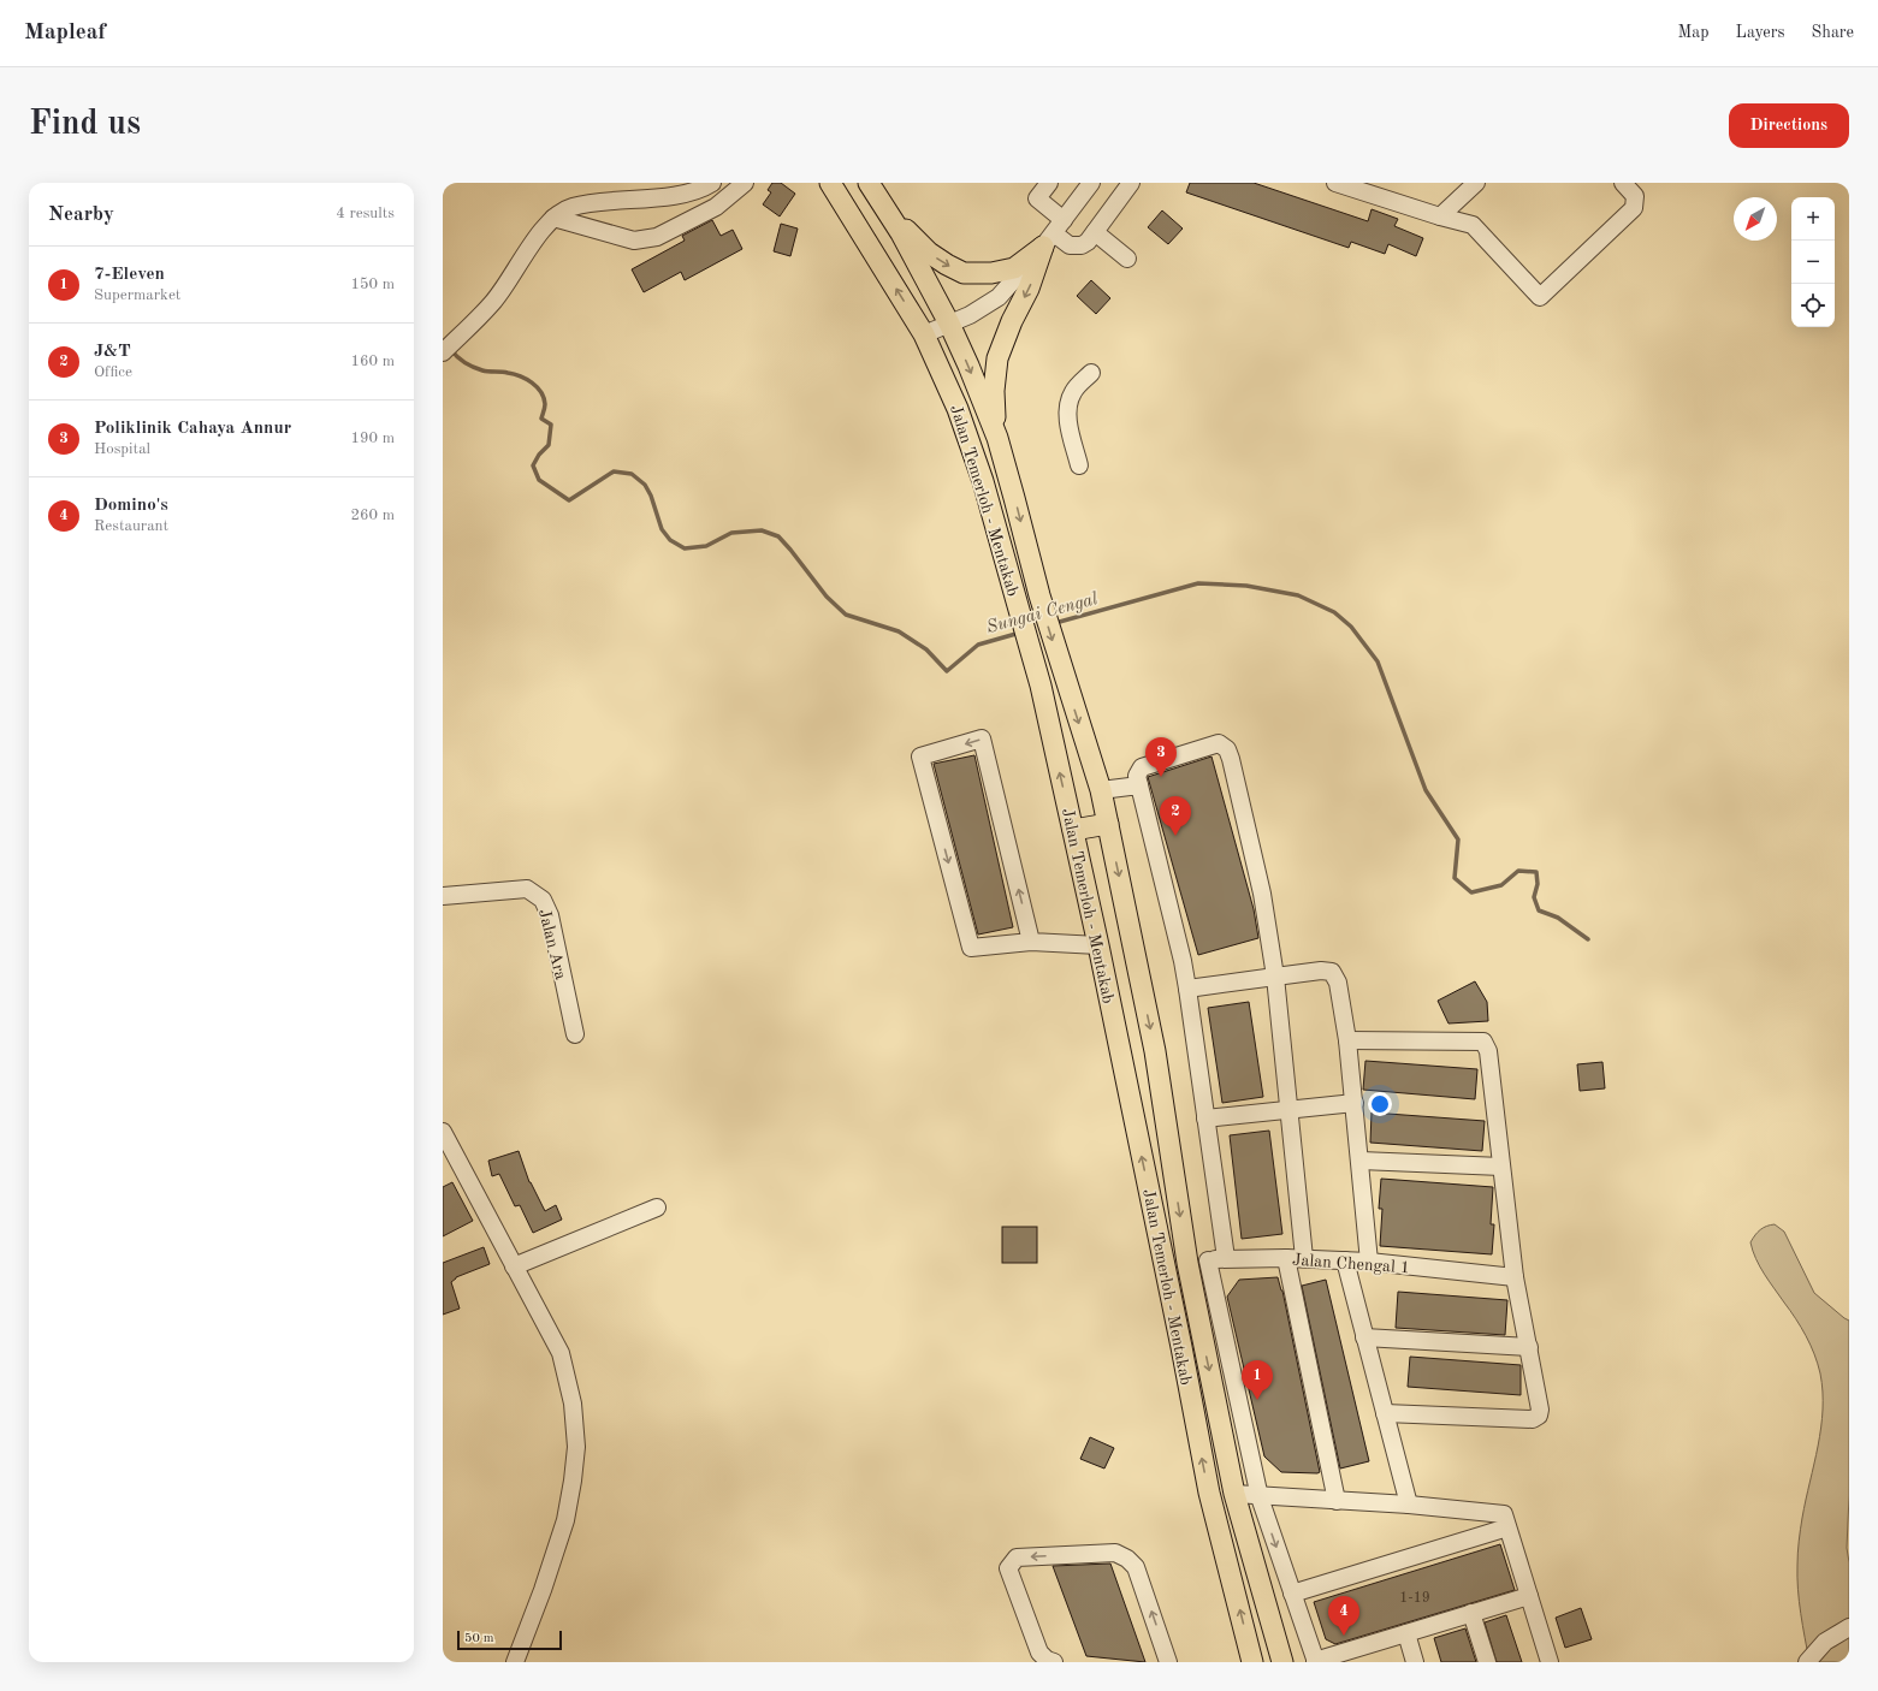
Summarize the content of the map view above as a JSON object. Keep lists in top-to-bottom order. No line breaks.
{"streets":{"main road":["Jalan Temerloh - Mentakab"],"street":["Jalan Ara","Jalan Chengal 1"]},"crossings":[["Jalan Temerloh - Mentakab","Jalan Chengal 1"]],"water":["Sungai Cengal"],"house_numbers":["1-19"],"scale_bar":"50 m","north":"bottom left","page":{"header":"Mapleaf","nav":["Map","Layers","Share"],"buttons":"Directions","title":"Find us","heading":["Nearby","4 results"],"map_buttons":["+","−"],"list":[{"mark":"1","name":"7-Eleven","note":"Supermarket","value":"150 m"},{"mark":"2","name":"J&T","note":"Office","value":"160 m"},{"mark":"3","name":"Poliklinik Cahaya Annur","note":"Hospital","value":"190 m"},{"mark":"4","name":"Domino's","note":"Restaurant","value":"260 m"}],"pins":["3","2","1","4"],"scale":"50 m"}}
